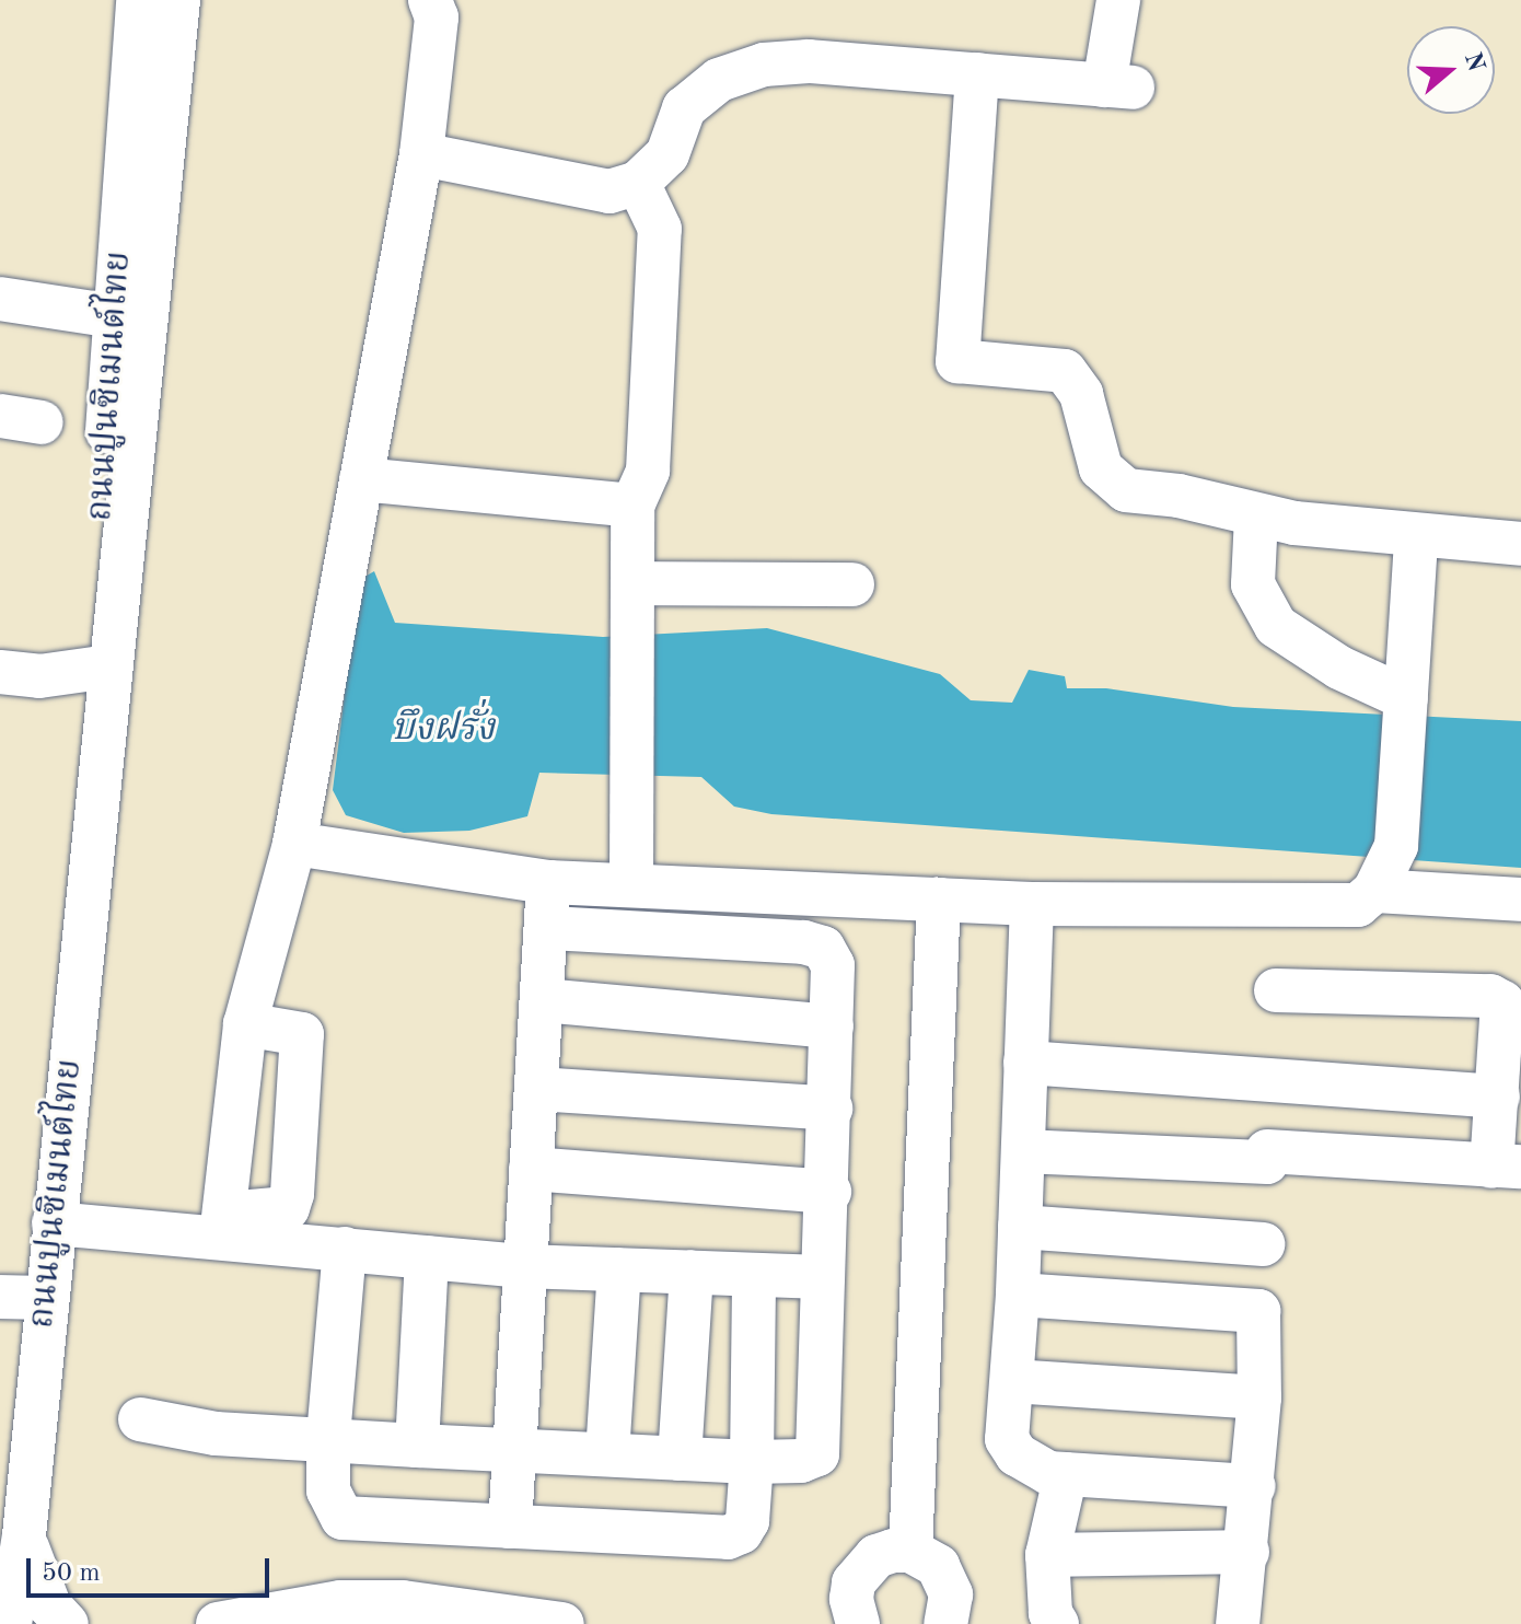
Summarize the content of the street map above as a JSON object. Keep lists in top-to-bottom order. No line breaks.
{"streets":{"street":["ถนนปูนซิเมนต์ไทย"]},"water":["บึงฝรั่ง"],"scale_bar":"50 m","north":"right"}
